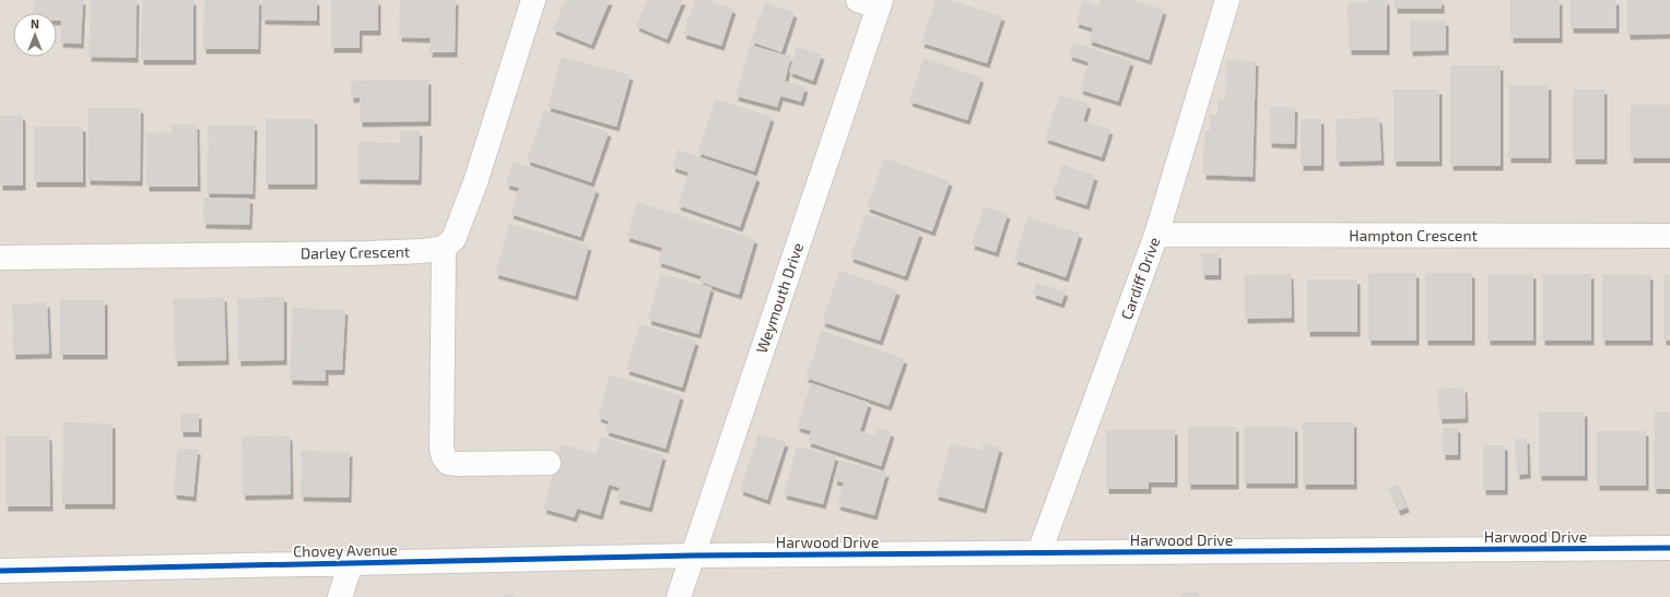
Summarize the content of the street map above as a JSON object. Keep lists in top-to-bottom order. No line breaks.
{"streets":{"street":["Hampton Crescent","Darley Crescent","Cardiff Drive","Weymouth Drive","Harwood Drive","Chovey Avenue"]},"crossings":[["Hampton Crescent","Cardiff Drive"],["Cardiff Drive","Harwood Drive"],["Weymouth Drive","Harwood Drive"],["Weymouth Drive","Chovey Avenue"],["Harwood Drive","Chovey Avenue"]],"north":"top"}
